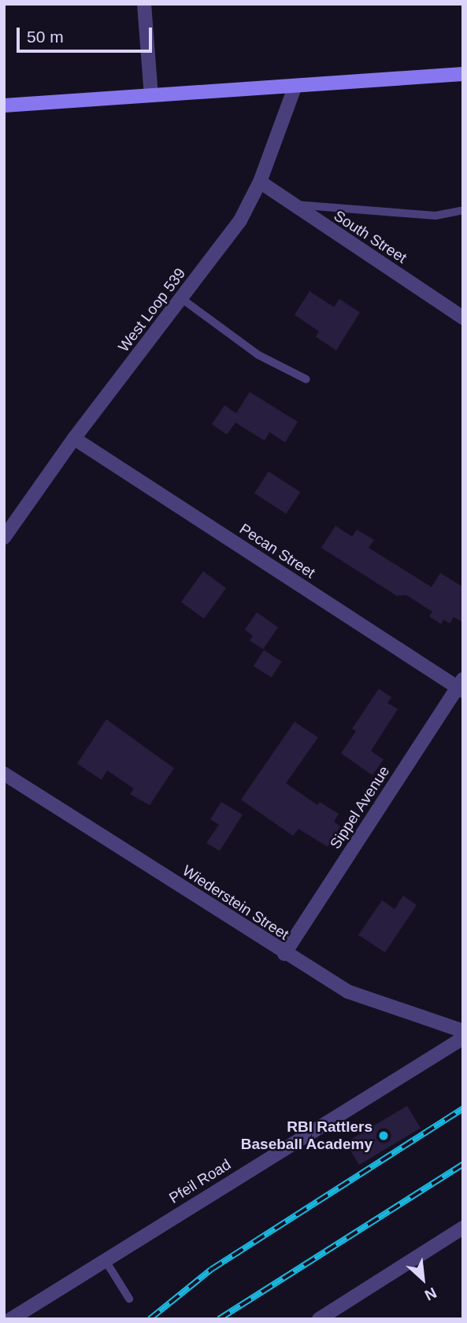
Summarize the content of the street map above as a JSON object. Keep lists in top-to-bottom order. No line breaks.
{"streets":{"street":["South Street","West Loop 539","Pecan Street","Sippel Avenue","Wiederstein Street","Pfeil Road"]},"crossings":[["South Street","West Loop 539"],["West Loop 539","Pecan Street"],["Pecan Street","Sippel Avenue"],["Sippel Avenue","Wiederstein Street"]],"places":["RBI Rattlers Baseball Academy"],"scale_bar":"50 m","north":"bottom right"}
